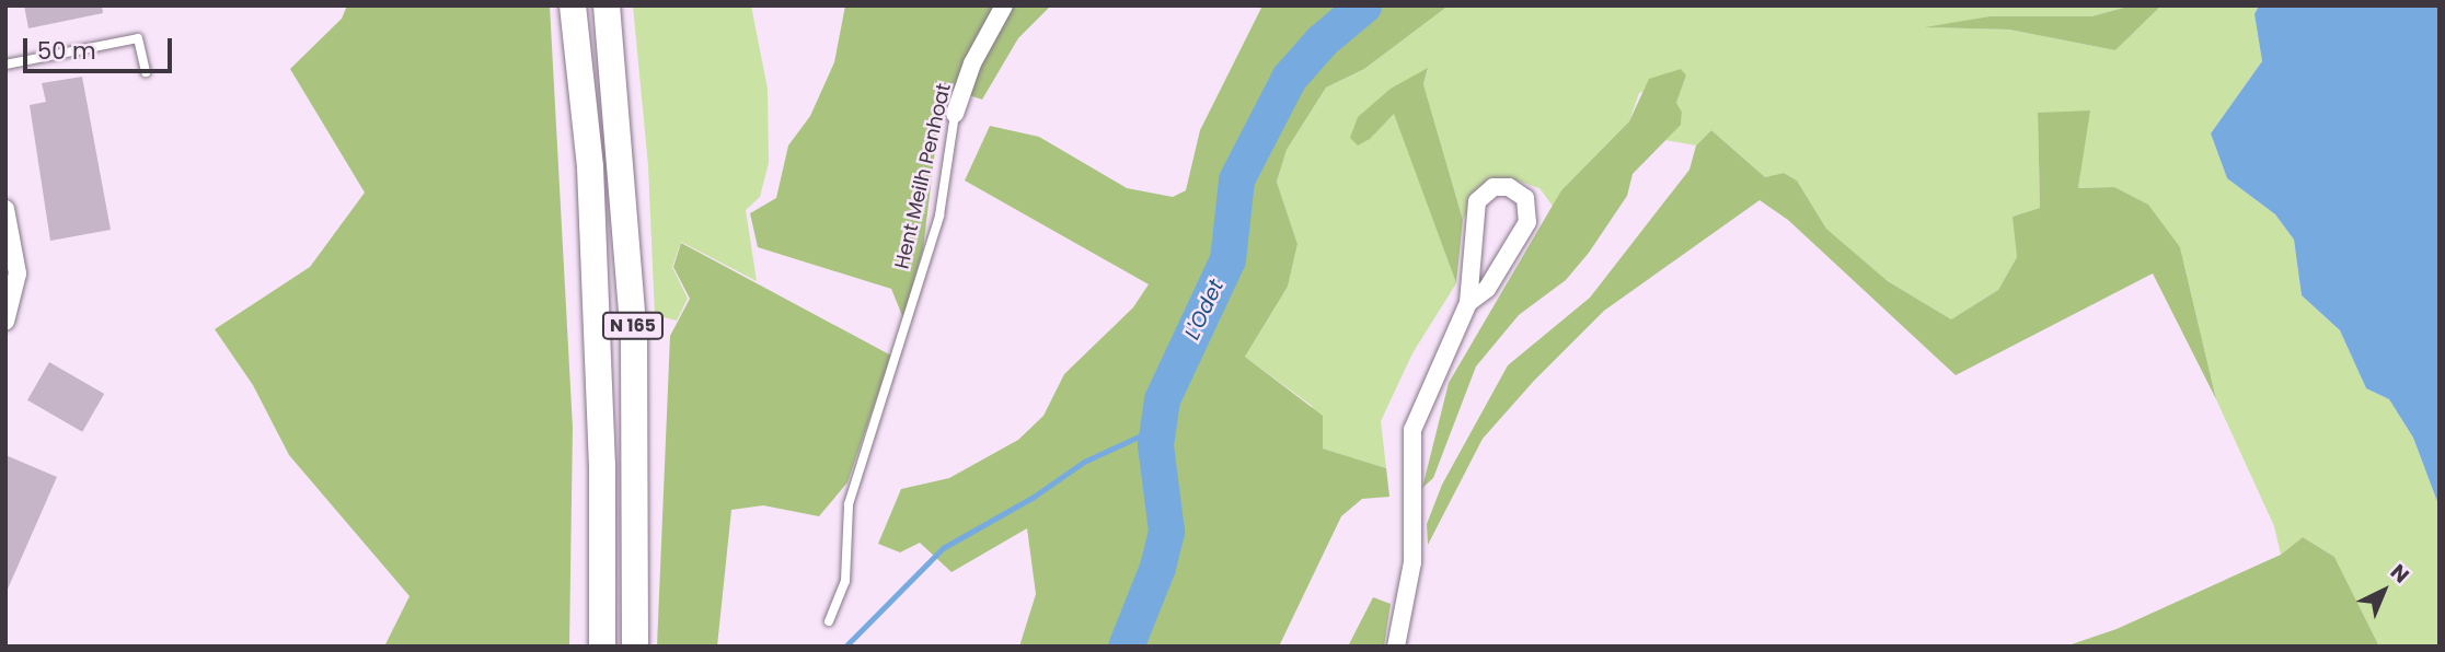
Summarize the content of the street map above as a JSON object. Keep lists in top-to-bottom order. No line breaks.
{"streets":{"highway":["N 165"],"street":["Hent Meilh Penhoat"]},"water":["L'Odet"],"scale_bar":"50 m","north":"top right"}
